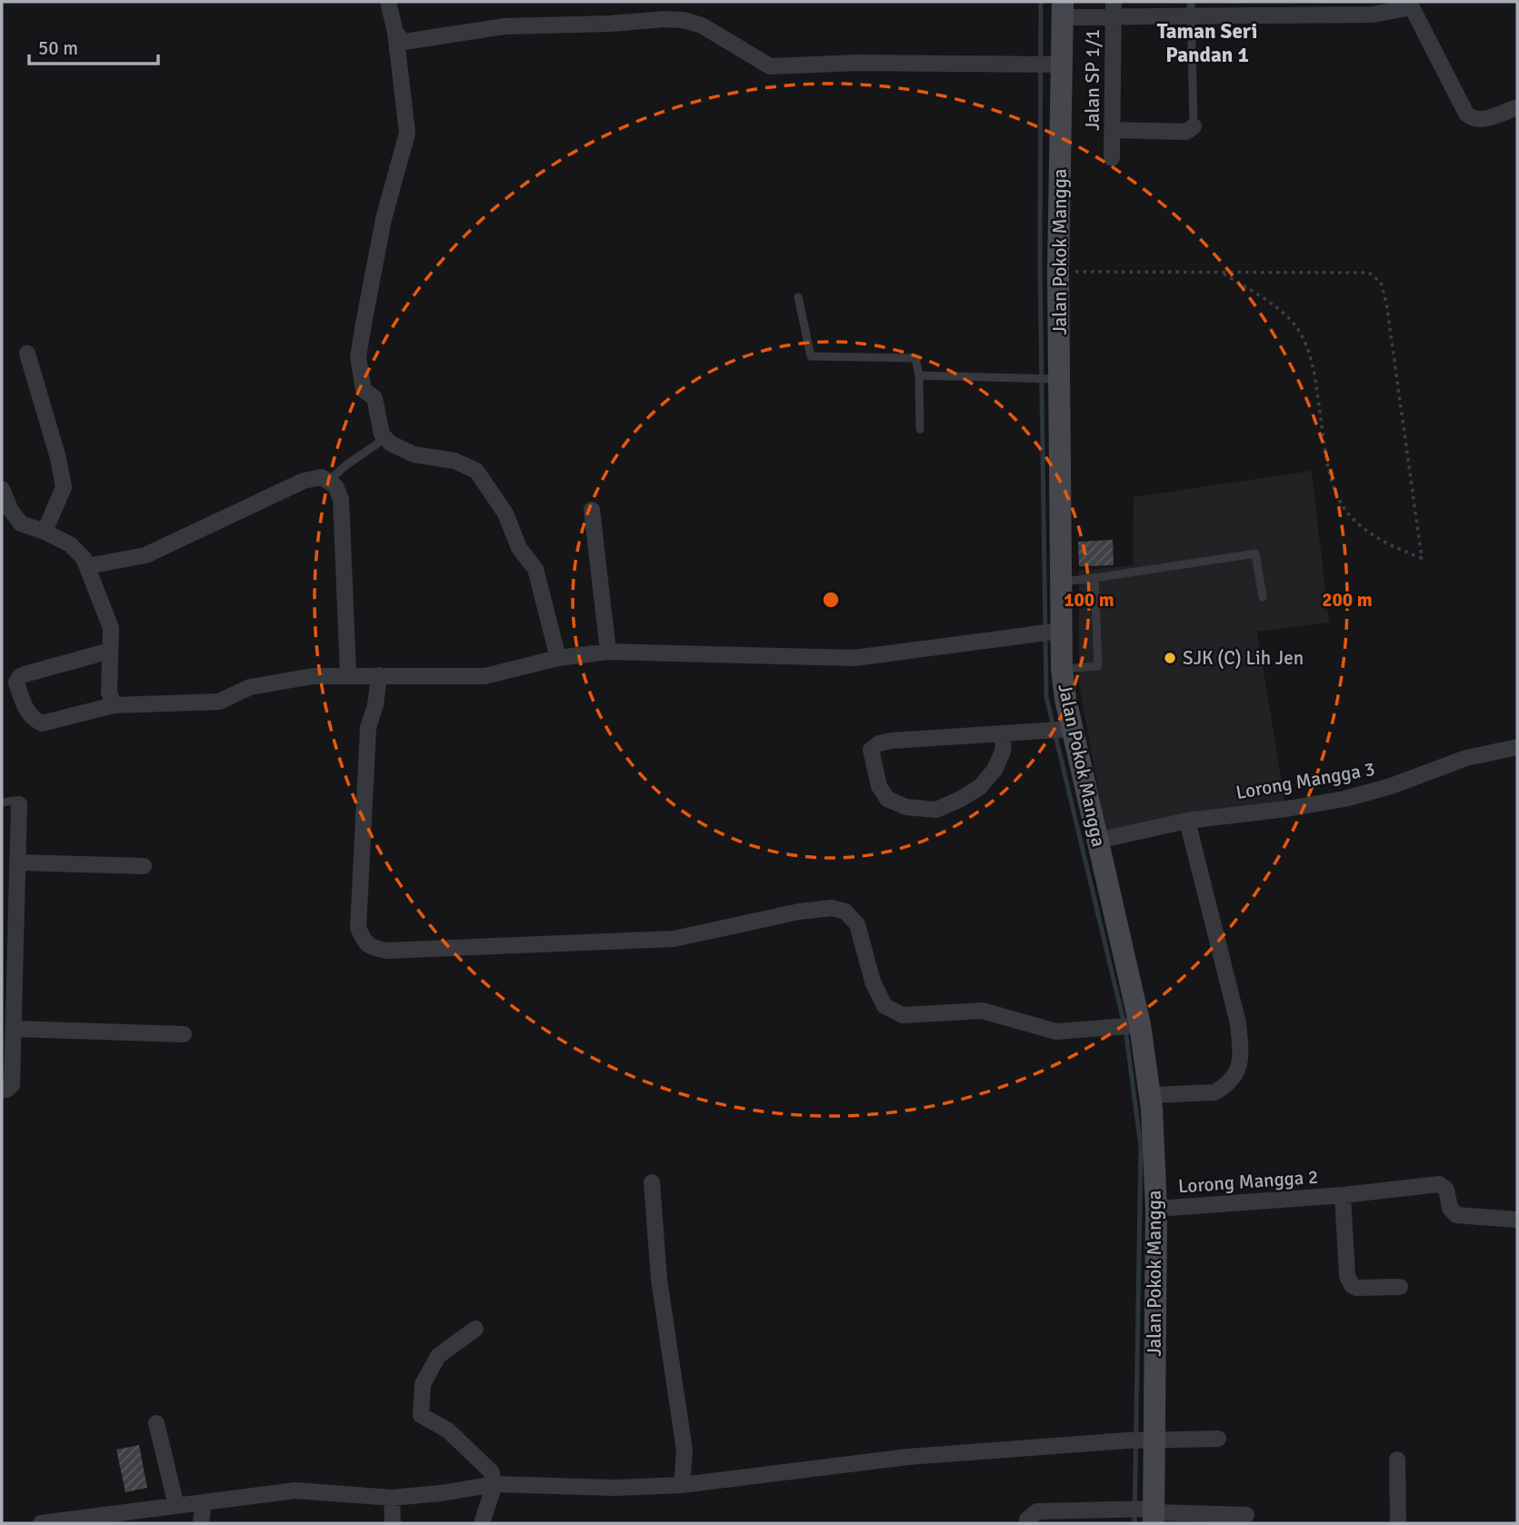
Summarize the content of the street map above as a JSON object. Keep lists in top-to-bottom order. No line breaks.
{"streets":{"main road":["Jalan Pokok Mangga"],"street":["Jalan SP 1/1","Lorong Mangga 3","Lorong Mangga 2"]},"crossings":[["Jalan Pokok Mangga","Lorong Mangga 3"],["Jalan Pokok Mangga","Lorong Mangga 2"]],"districts":["Taman Seri Pandan 1"],"places":["SJK (C) Lih Jen"],"scale_bar":"50 m","rings":["100 m","200 m"]}
